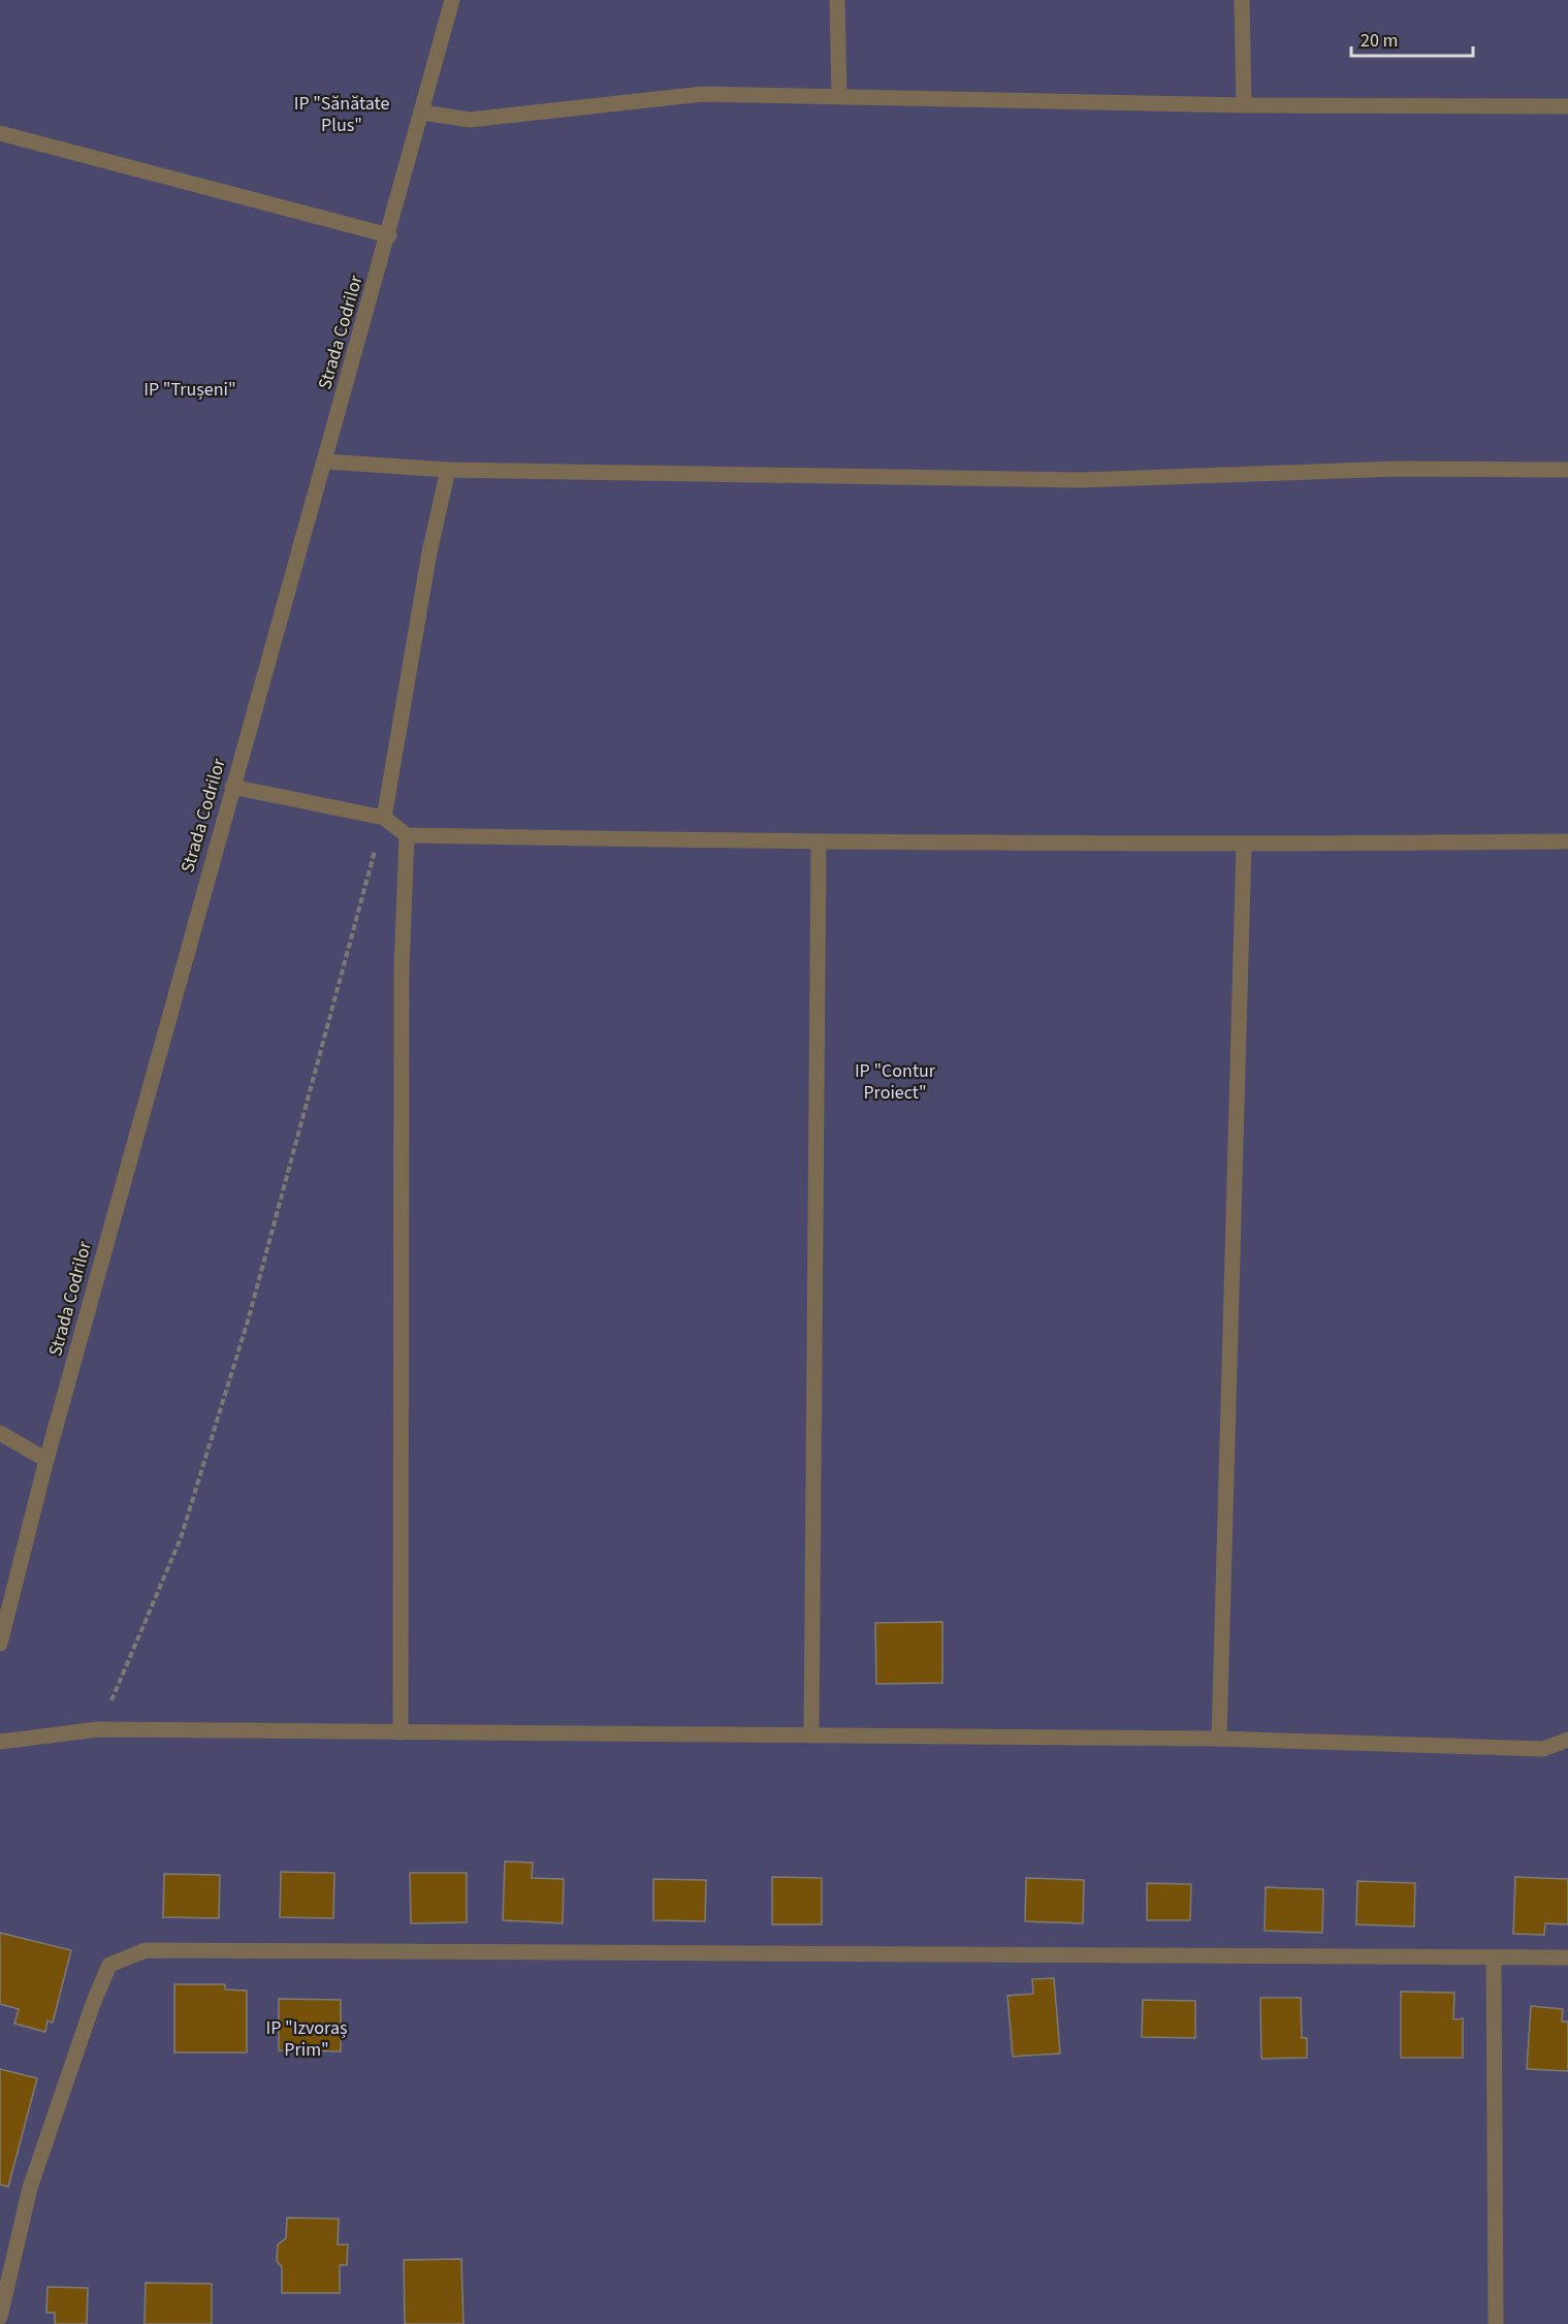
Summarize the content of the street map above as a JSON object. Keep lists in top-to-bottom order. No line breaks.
{"streets":{"street":["Strada Codrilor"]},"parks":["IP \"Sănătate Plus\"","IP \"Trușeni\"","IP \"Contur Proiect\"","IP \"Izvoraș Prim\""],"scale_bar":"20 m"}
